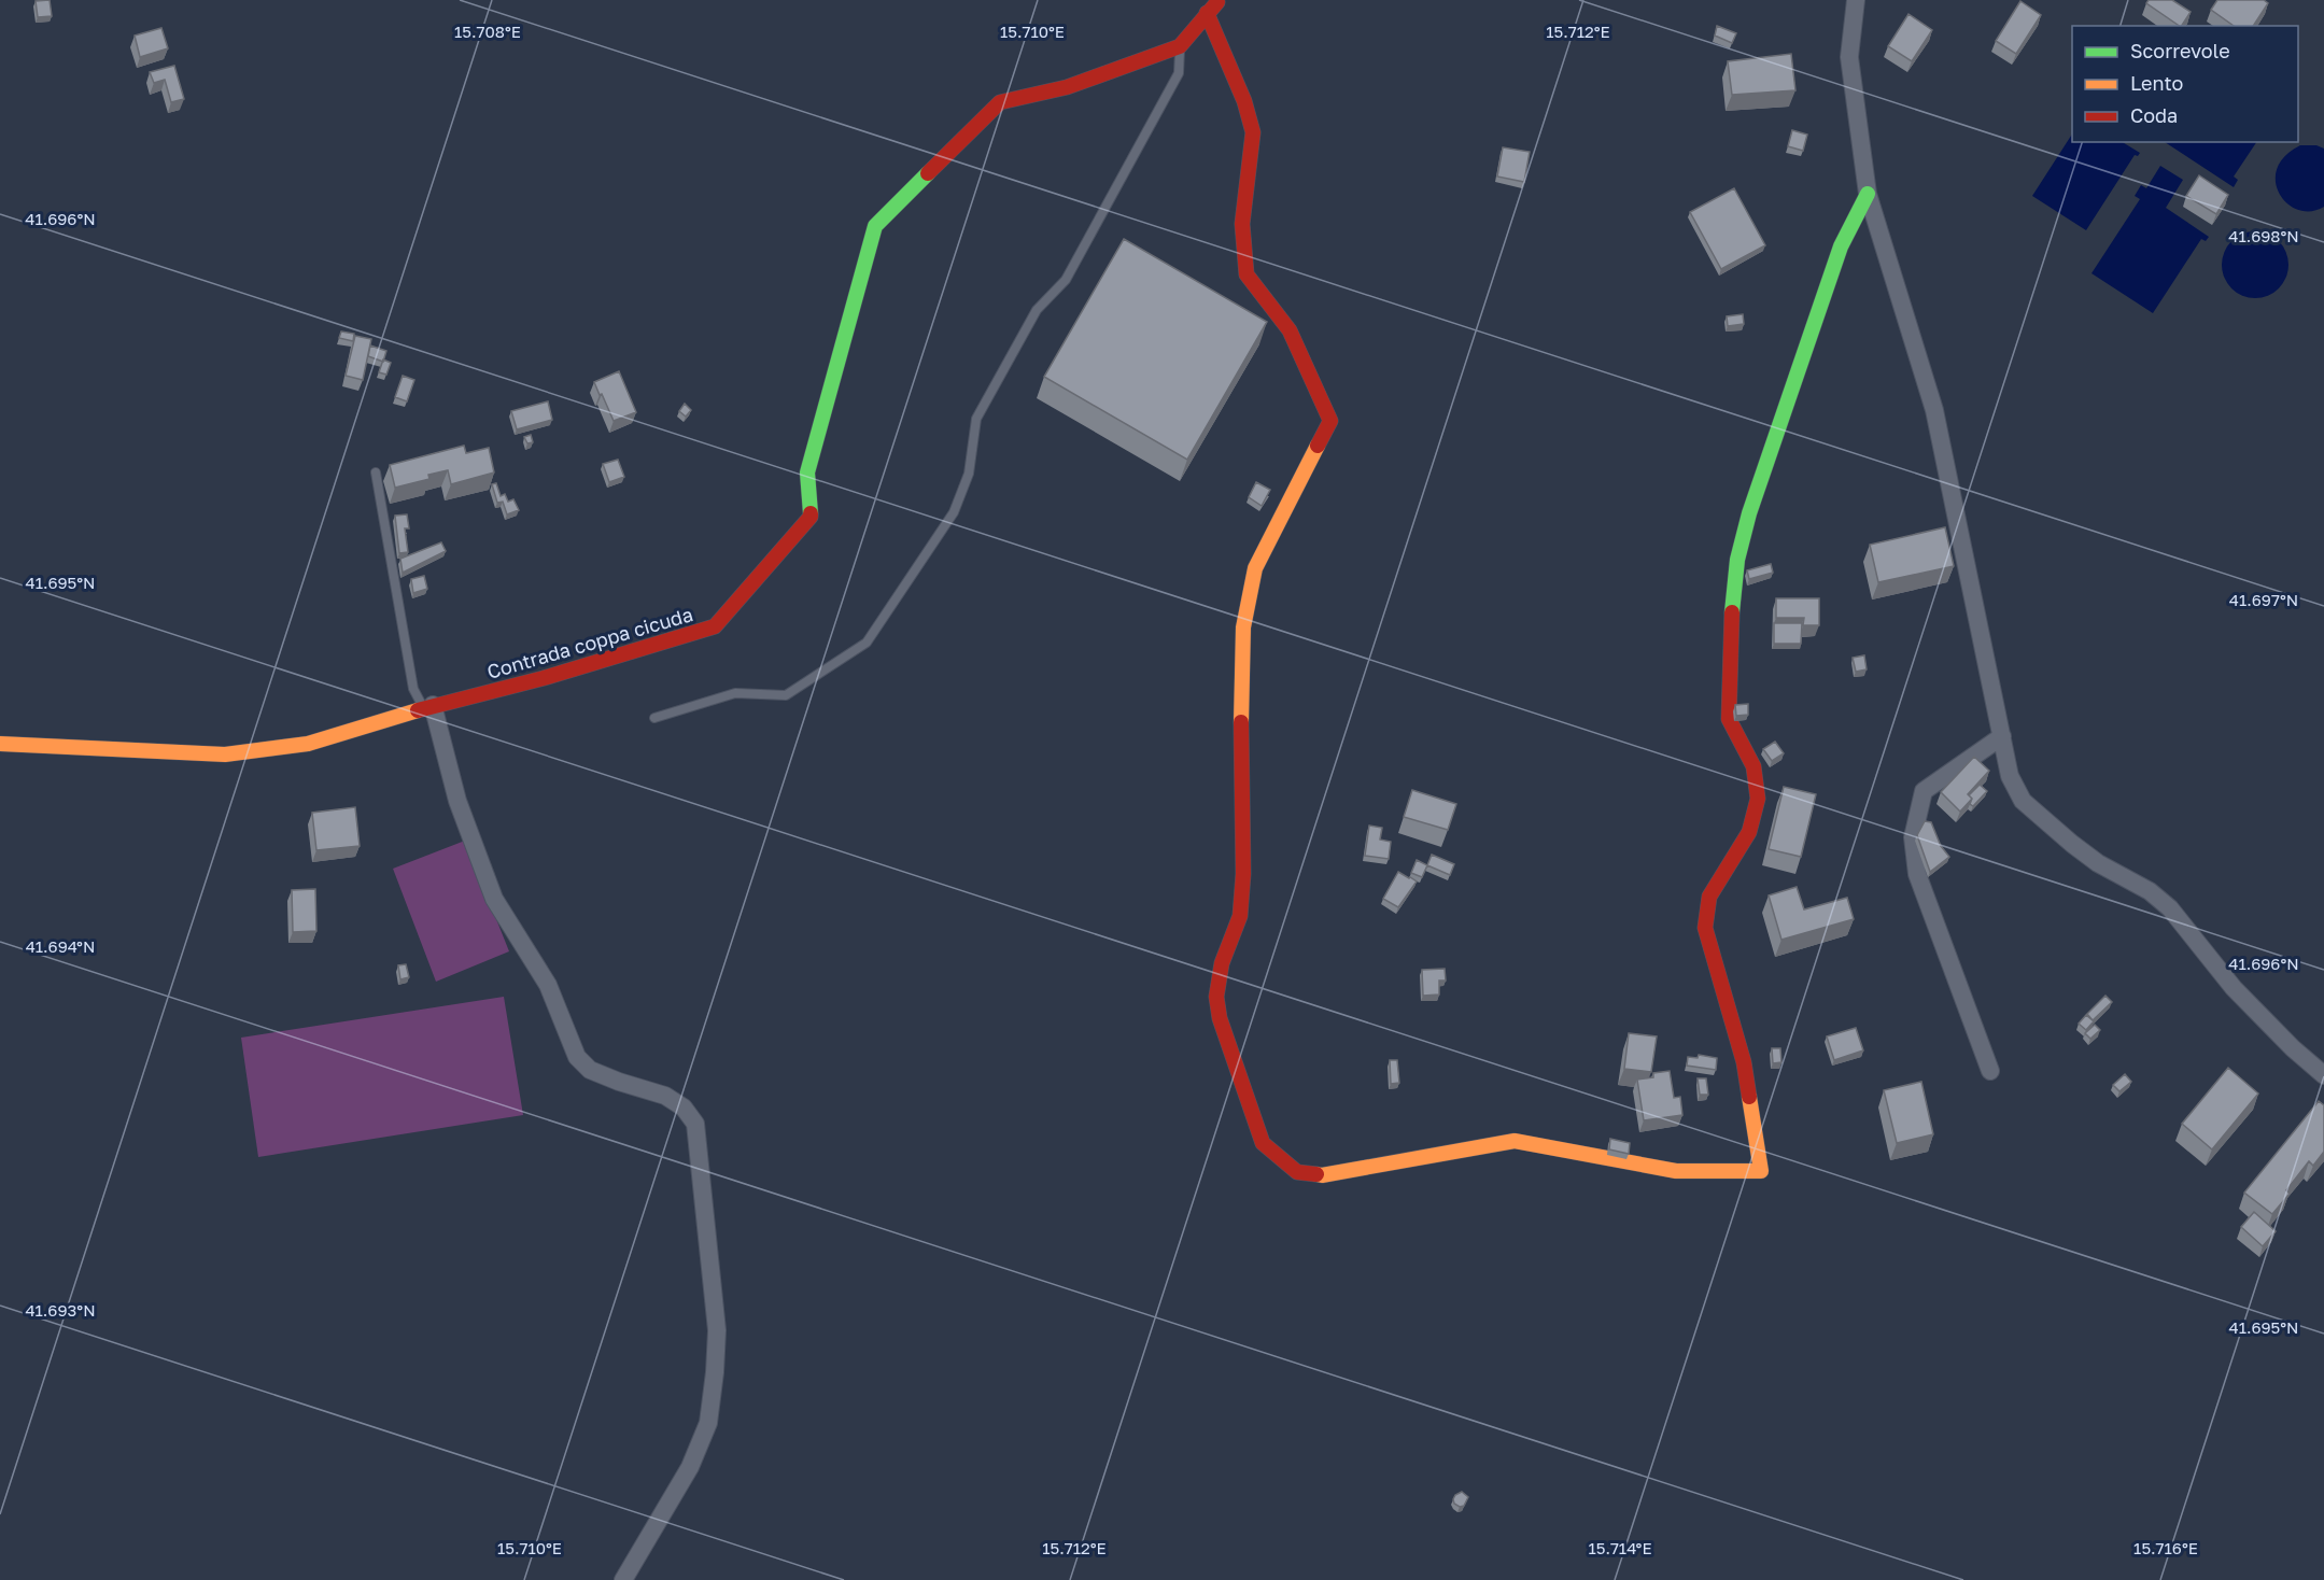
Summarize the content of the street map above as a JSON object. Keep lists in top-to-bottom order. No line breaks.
{"streets":{"street":["Contrada coppa cicuda"]},"legend":["Scorrevole","Lento","Coda"],"coordinates":["15.708°E","15.710°E","15.712°E","41.696°N","41.698°N","41.695°N","41.697°N","41.694°N","41.693°N","15.714°E","15.716°E"]}
